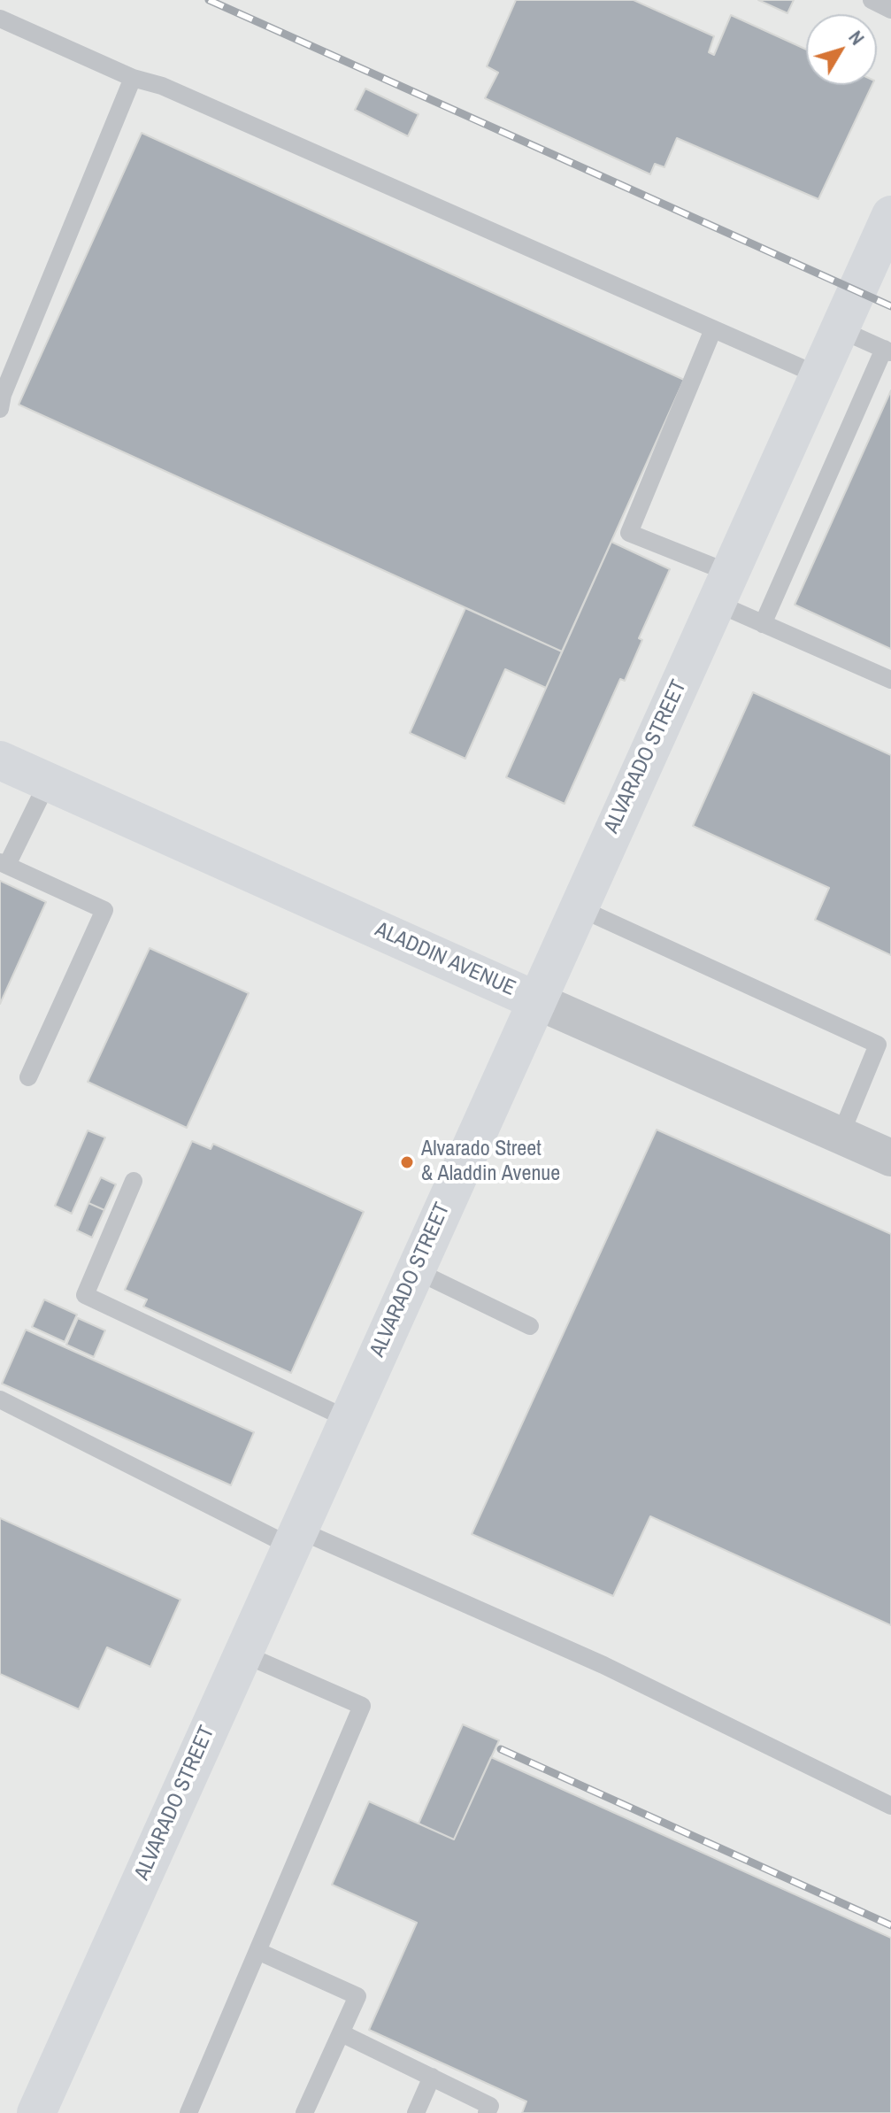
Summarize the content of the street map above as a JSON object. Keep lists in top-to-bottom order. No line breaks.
{"streets":{"street":["ALVARADO STREET","ALADDIN AVENUE"]},"crossings":[["ALVARADO STREET","ALADDIN AVENUE"]],"places":["Alvarado Street & Aladdin Avenue"],"north":"top right"}
